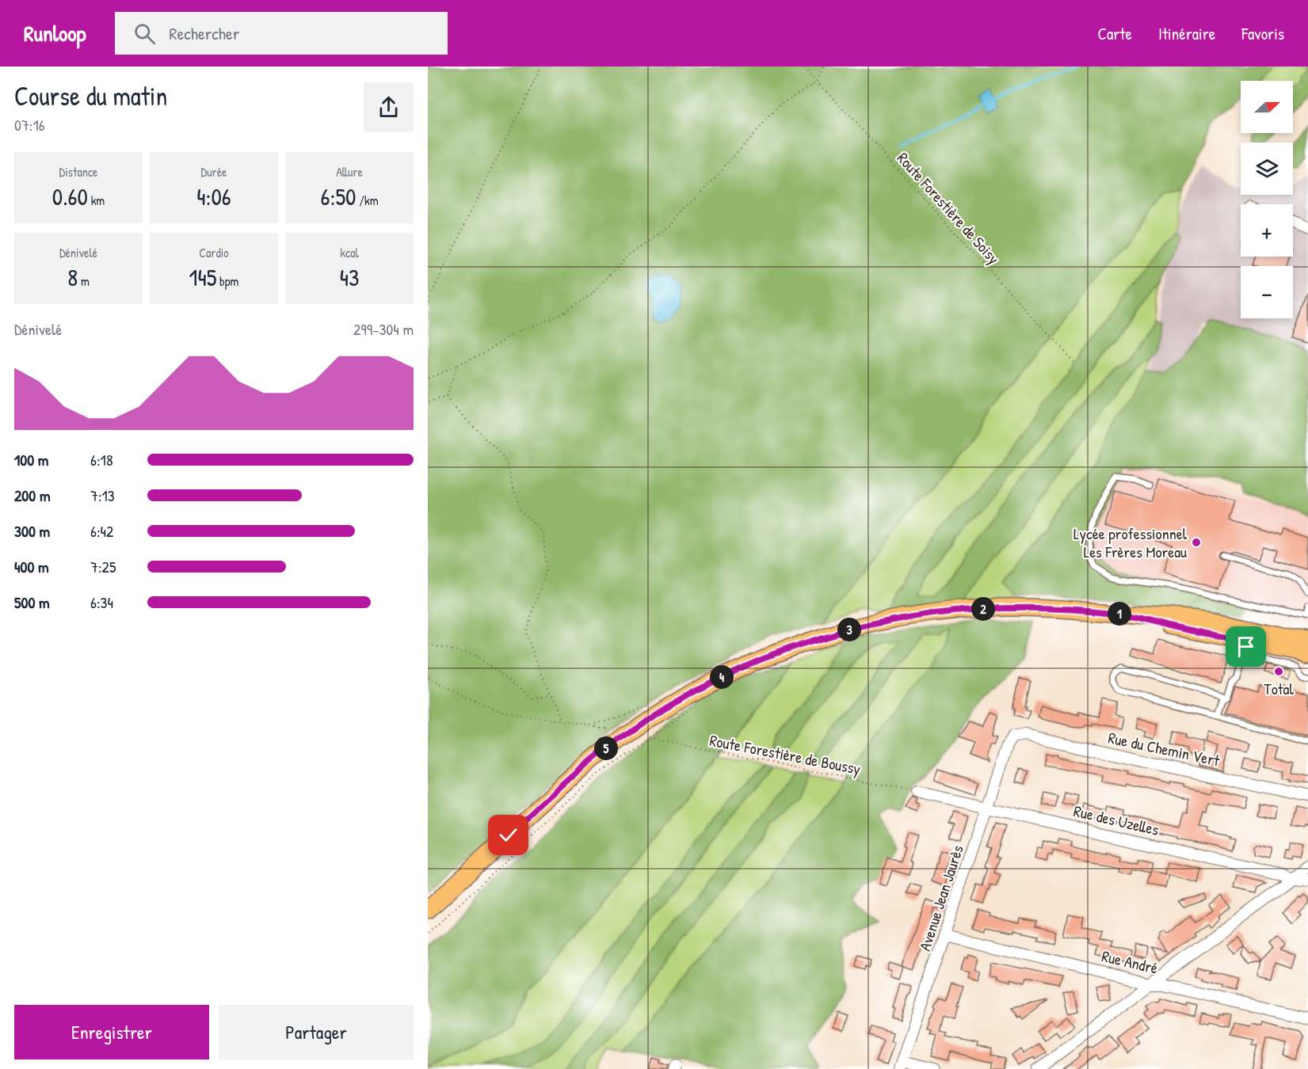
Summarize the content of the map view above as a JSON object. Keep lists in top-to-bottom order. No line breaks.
{"streets":{"street":["Rue du Chemin Vert","Rue des Uzelles","Avenue Jean Jaurès","Rue André"],"path":["Route Forestière de Soisy","Route Forestière de Boussy"]},"crossings":[["Rue du Chemin Vert","Avenue Jean Jaurès"],["Route Forestière de Boussy","Rue des Uzelles"],["Rue des Uzelles","Avenue Jean Jaurès"],["Avenue Jean Jaurès","Rue André"]],"places":["Lycée professionnel Les Frères Moreau","Total"],"north":"right","page":{"header":"Runloop","search":"Rechercher","nav":["Carte","Itinéraire","Favoris"],"heading":["Course du matin","07:16"],"map_buttons":["+","−"],"stats":[["Distance","0.60 km"],["Durée","4:06"],["Allure","6:50 /km"],["Dénivelé","8 m"],["Cardio","145 bpm"],["kcal","43"]],"chart":["Dénivelé","299–304 m"],"list":[{"name":"100 m","note":"6:18"},{"name":"200 m","note":"7:13"},{"name":"300 m","note":"6:42"},{"name":"400 m","note":"7:25"},{"name":"500 m","note":"6:34"}],"pins":["2","1","3","4","5"],"buttons":["Enregistrer","Partager"]}}
